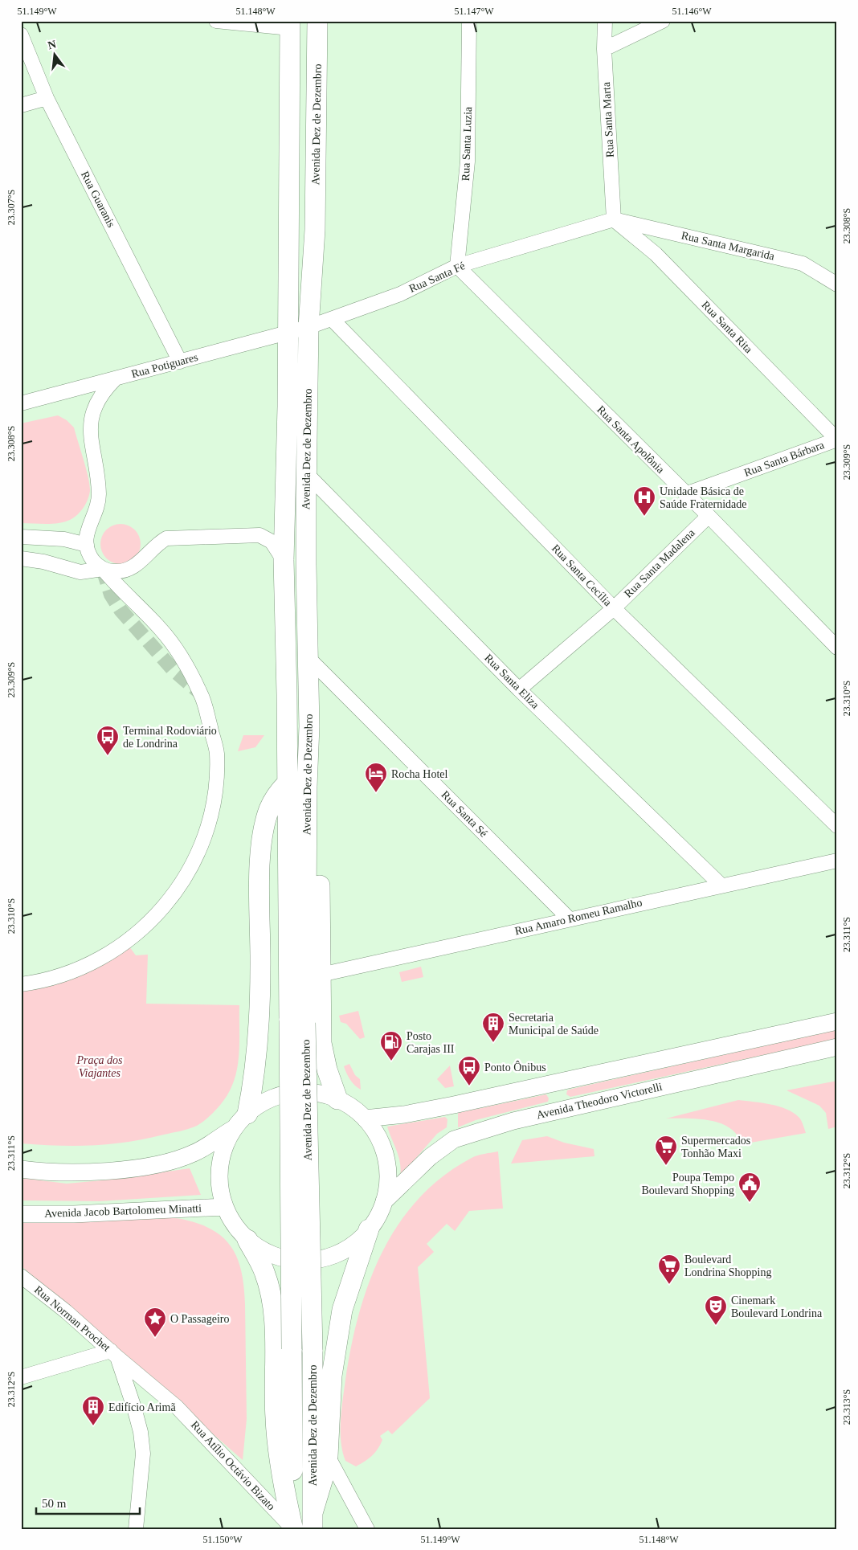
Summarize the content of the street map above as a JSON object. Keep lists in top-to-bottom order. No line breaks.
{"streets":{"highway":["Avenida Dez de Dezembro"],"main road":["Avenida Theodoro Victorelli","Avenida Jacob Bartolomeu Minatti"],"street":["Rua Santa Marta","Rua Santa Luzia","Rua Guaranis","Rua Santa Margarida","Rua Santa Fé","Rua Santa Rita","Rua Potiguares","Rua Santa Apolônia","Rua Santa Bárbara","Rua Santa Madalena","Rua Santa Cecília","Rua Santa Eliza","Rua Santa Sé","Rua Amaro Romeu Ramalho","Rua Norman Prochet","Rua Atílio Octávio Bizato"]},"crossings":[["Rua Santa Marta","Rua Santa Margarida"],["Rua Santa Marta","Rua Santa Fé"],["Rua Santa Marta","Rua Santa Rita"],["Avenida Dez de Dezembro","Rua Santa Fé"],["Avenida Dez de Dezembro","Rua Potiguares"],["Avenida Dez de Dezembro","Rua Santa Eliza"],["Avenida Dez de Dezembro","Rua Santa Sé"],["Avenida Dez de Dezembro","Rua Atílio Octávio Bizato"],["Rua Santa Luzia","Rua Santa Fé"],["Rua Santa Luzia","Rua Santa Apolônia"],["Rua Guaranis","Rua Potiguares"],["Rua Santa Margarida","Rua Santa Fé"],["Rua Santa Margarida","Rua Santa Rita"],["Rua Santa Fé","Rua Santa Rita"],["Rua Santa Fé","Rua Potiguares"],["Rua Santa Fé","Rua Santa Apolônia"],["Rua Santa Fé","Rua Santa Cecília"],["Rua Santa Rita","Rua Santa Bárbara"],["Rua Santa Apolônia","Rua Santa Bárbara"],["Rua Santa Apolônia","Rua Santa Madalena"],["Rua Santa Madalena","Rua Santa Cecília"],["Rua Santa Madalena","Rua Santa Eliza"],["Rua Santa Eliza","Rua Amaro Romeu Ramalho"],["Rua Santa Sé","Rua Amaro Romeu Ramalho"],["Rua Norman Prochet","Rua Atílio Octávio Bizato"]],"parks":["Praça dos Viajantes"],"places":{"hospital":["Unidade Básica de Saúde Fraternidade"],"bus stop":["Terminal Rodoviário de Londrina","Ponto Ônibus"],"hotel":["Rocha Hotel"],"building":["Secretaria Municipal de Saúde","Edifício Arimã"],"fuel station":["Posto Carajas III"],"supermarket":["Supermercados Tonhão Maxi","Boulevard Londrina Shopping"],"public building":["Poupa Tempo Boulevard Shopping"],"theatre":["Cinemark Boulevard Londrina"],"place":["O Passageiro"]},"scale_bar":"50 m","north":"top","coordinates":["51.149°W","51.148°W","51.147°W","51.146°W","23.307°S","23.308°S","23.309°S","23.310°S","23.311°S","23.312°S","23.313°S","51.150°W"]}
